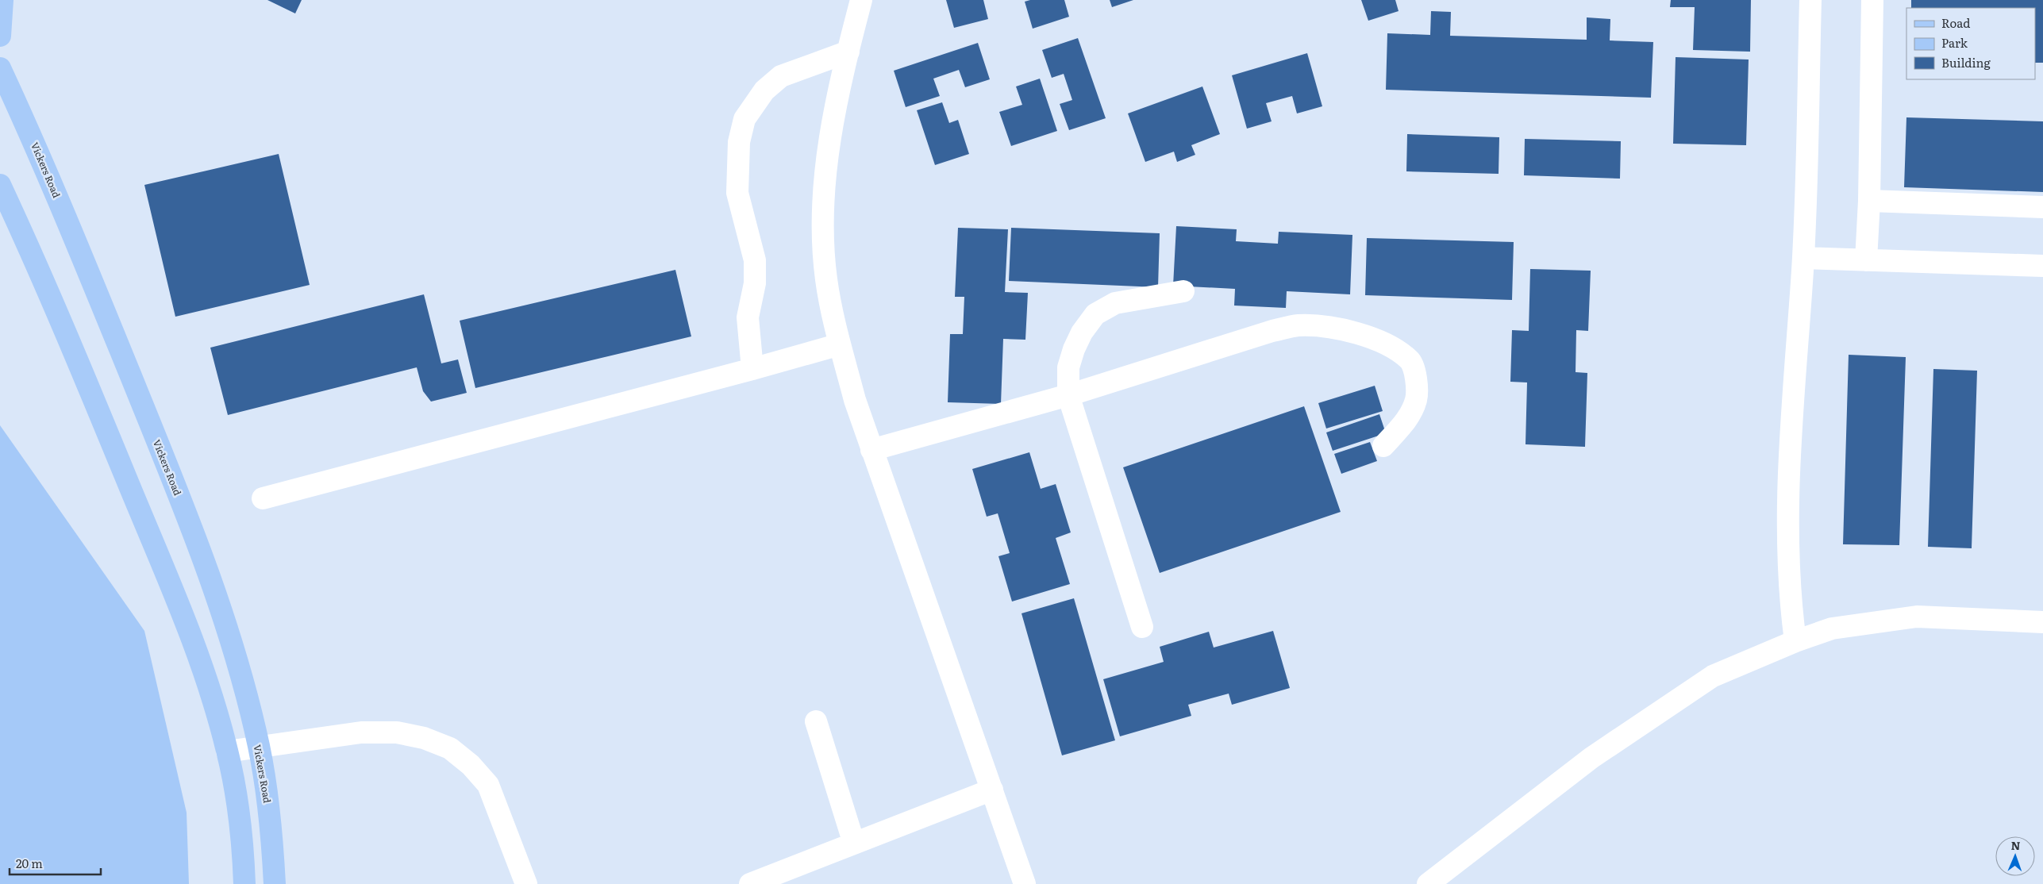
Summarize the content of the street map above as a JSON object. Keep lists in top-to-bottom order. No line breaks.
{"streets":{"main road":["Vickers Road"]},"legend":["Road","Park","Building"],"scale_bar":"20 m","north":"top"}
